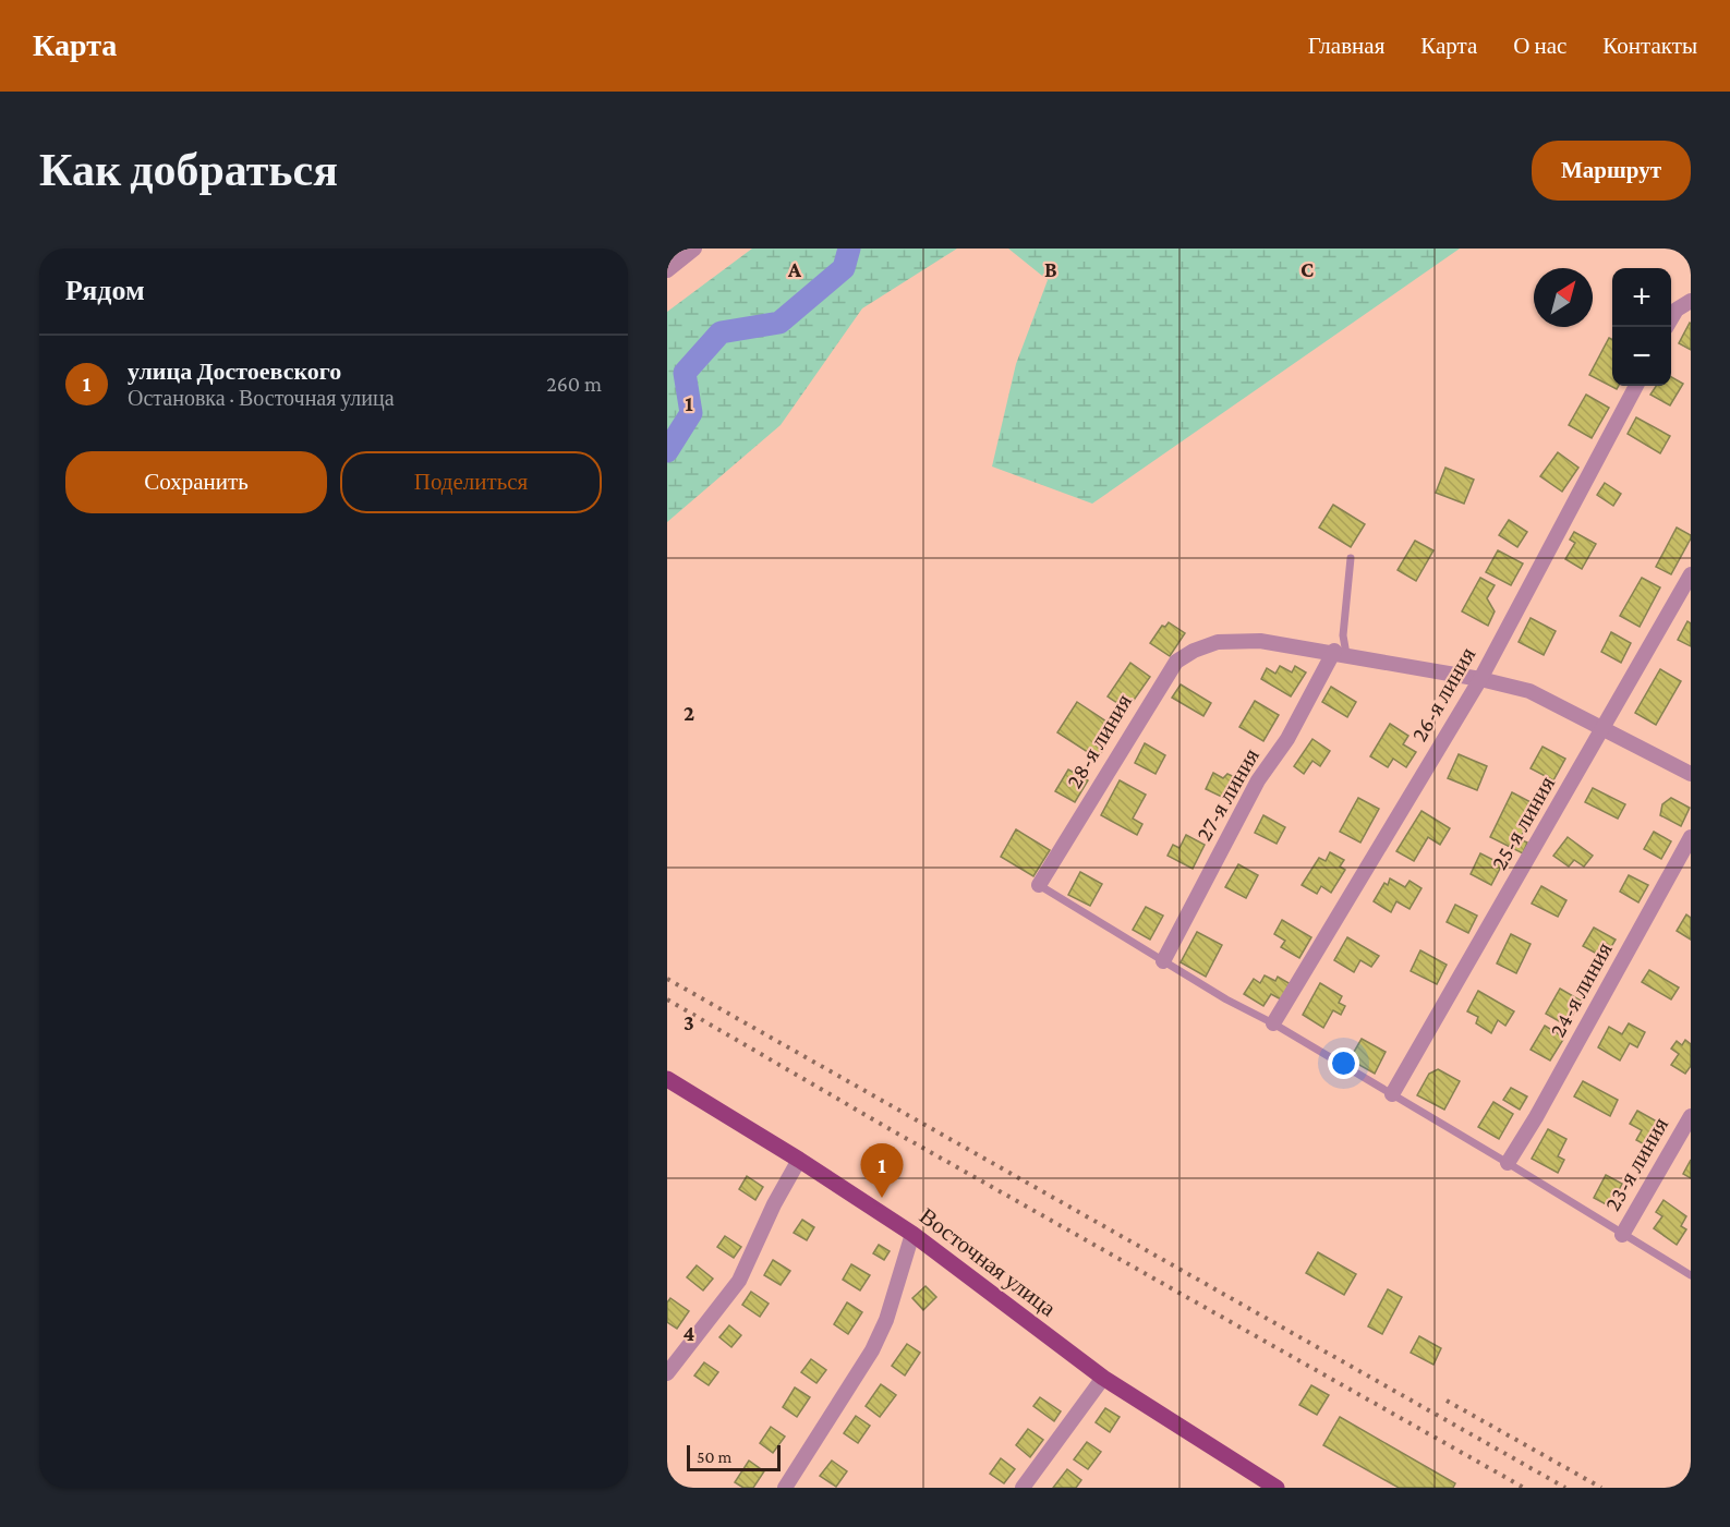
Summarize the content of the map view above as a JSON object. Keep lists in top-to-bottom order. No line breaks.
{"streets":{"main road":["Восточная улица"],"street":["26-я линия","28-я линия","27-я линия","25-я линия","24-я линия","23-я линия"]},"crossings":[["28-я линия","27-я линия"]],"scale_bar":"50 m","north":"top right","page":{"header":"Карта","nav":["Главная","Карта","О нас","Контакты"],"buttons":["Маршрут",["Сохранить","Поделиться"]],"title":"Как добраться","heading":"Рядом","map_buttons":["+","−"],"list":[{"mark":"1","name":"улица Достоевского","note":"Остановка · Восточная улица","value":"260 m"}],"pins":"1","scale":"50 m"},"grid":{"columns":["A","B","C"],"rows":["1","2","3","4"]}}
